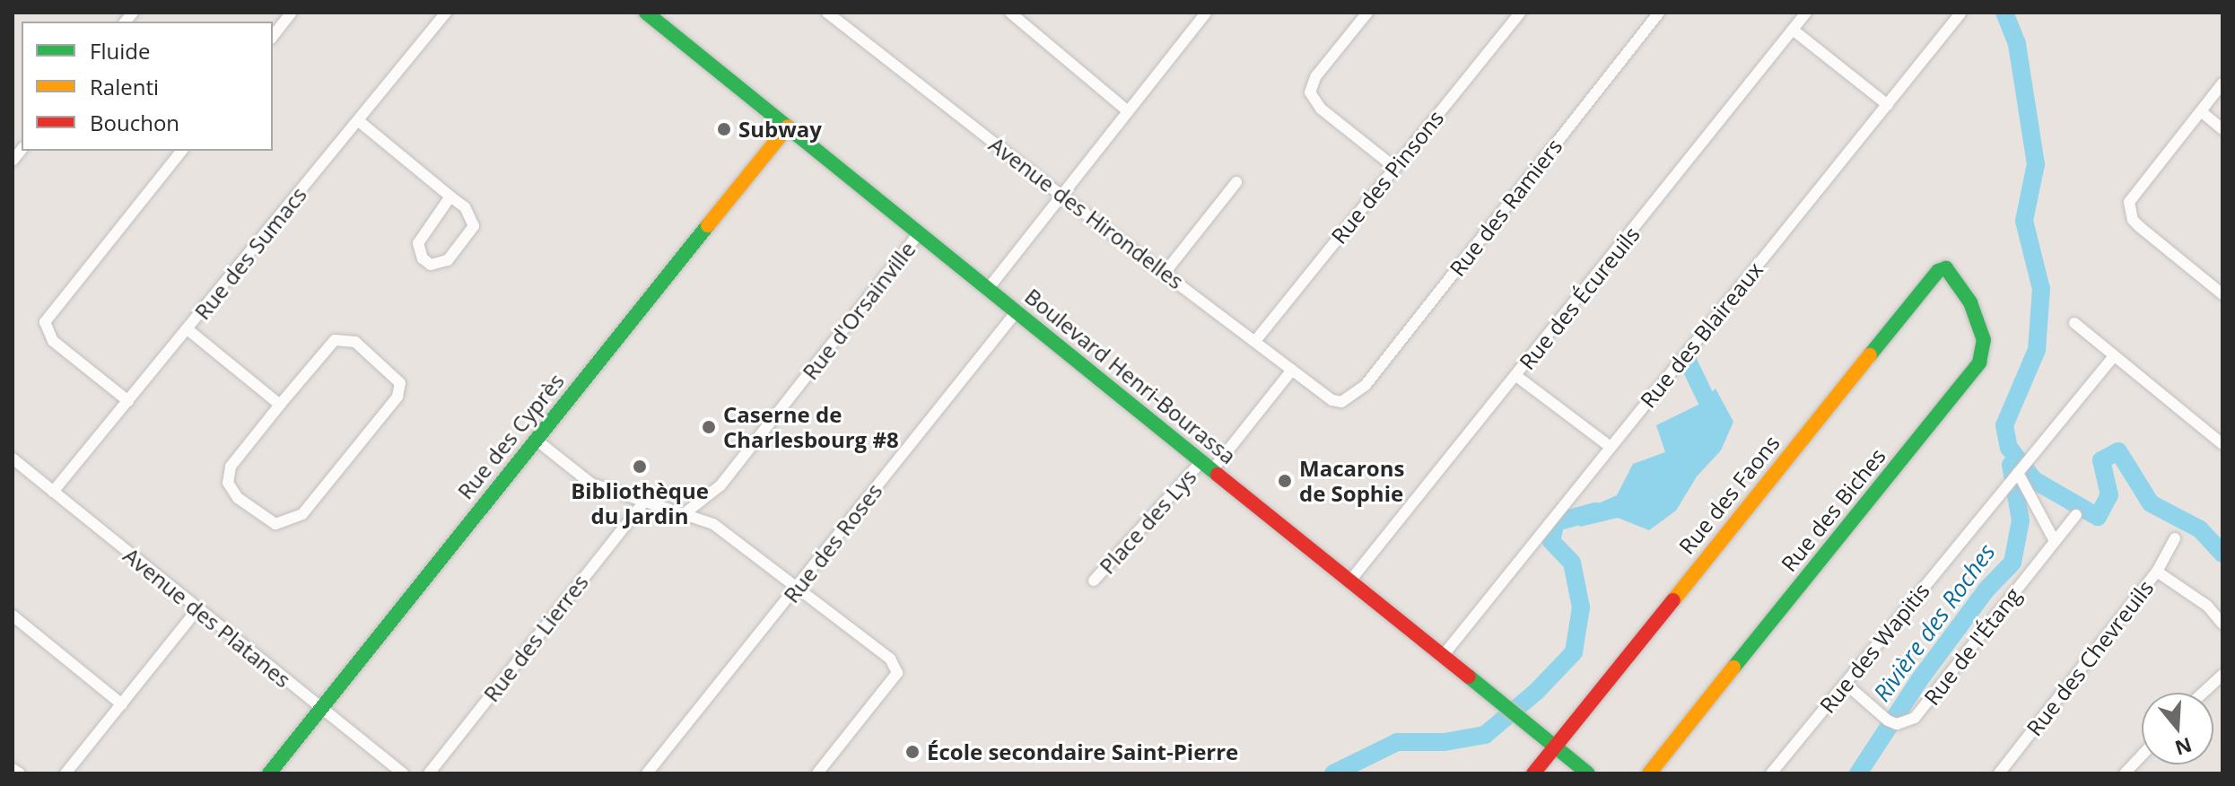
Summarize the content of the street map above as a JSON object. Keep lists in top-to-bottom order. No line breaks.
{"streets":{"street":["Rue des Pinsons","Rue des Ramiers","Avenue des Hirondelles","Rue des Sumacs","Rue des Écureuils","Rue d'Orsainville","Rue des Blaireaux","Boulevard Henri-Bourassa","Rue des Cyprès","Rue des Faons","Rue des Biches","Place des Lys","Rue des Roses","Avenue des Platanes","Rue des Lierres","Rue de l'Étang","Rue des Wapitis","Rue des Chevreuils"]},"crossings":[["Rue des Pinsons","Avenue des Hirondelles"],["Rue des Ramiers","Avenue des Hirondelles"],["Avenue des Hirondelles","Place des Lys"],["Rue des Sumacs","Avenue des Platanes"],["Rue des Écureuils","Boulevard Henri-Bourassa"],["Rue d'Orsainville","Boulevard Henri-Bourassa"],["Rue des Blaireaux","Boulevard Henri-Bourassa"],["Boulevard Henri-Bourassa","Rue des Cyprès"],["Boulevard Henri-Bourassa","Rue des Faons"],["Boulevard Henri-Bourassa","Place des Lys"],["Boulevard Henri-Bourassa","Rue des Roses"],["Rue des Cyprès","Avenue des Platanes"],["Rue des Faons","Rue des Biches"],["Rue de l'Étang","Rue des Wapitis"]],"water":["Rivière des Roches"],"places":["Subway","Caserne de Charlesbourg #8","Bibliothèque du Jardin","Macarons de Sophie","École secondaire Saint-Pierre"],"legend":["Fluide","Ralenti","Bouchon"],"north":"bottom"}
